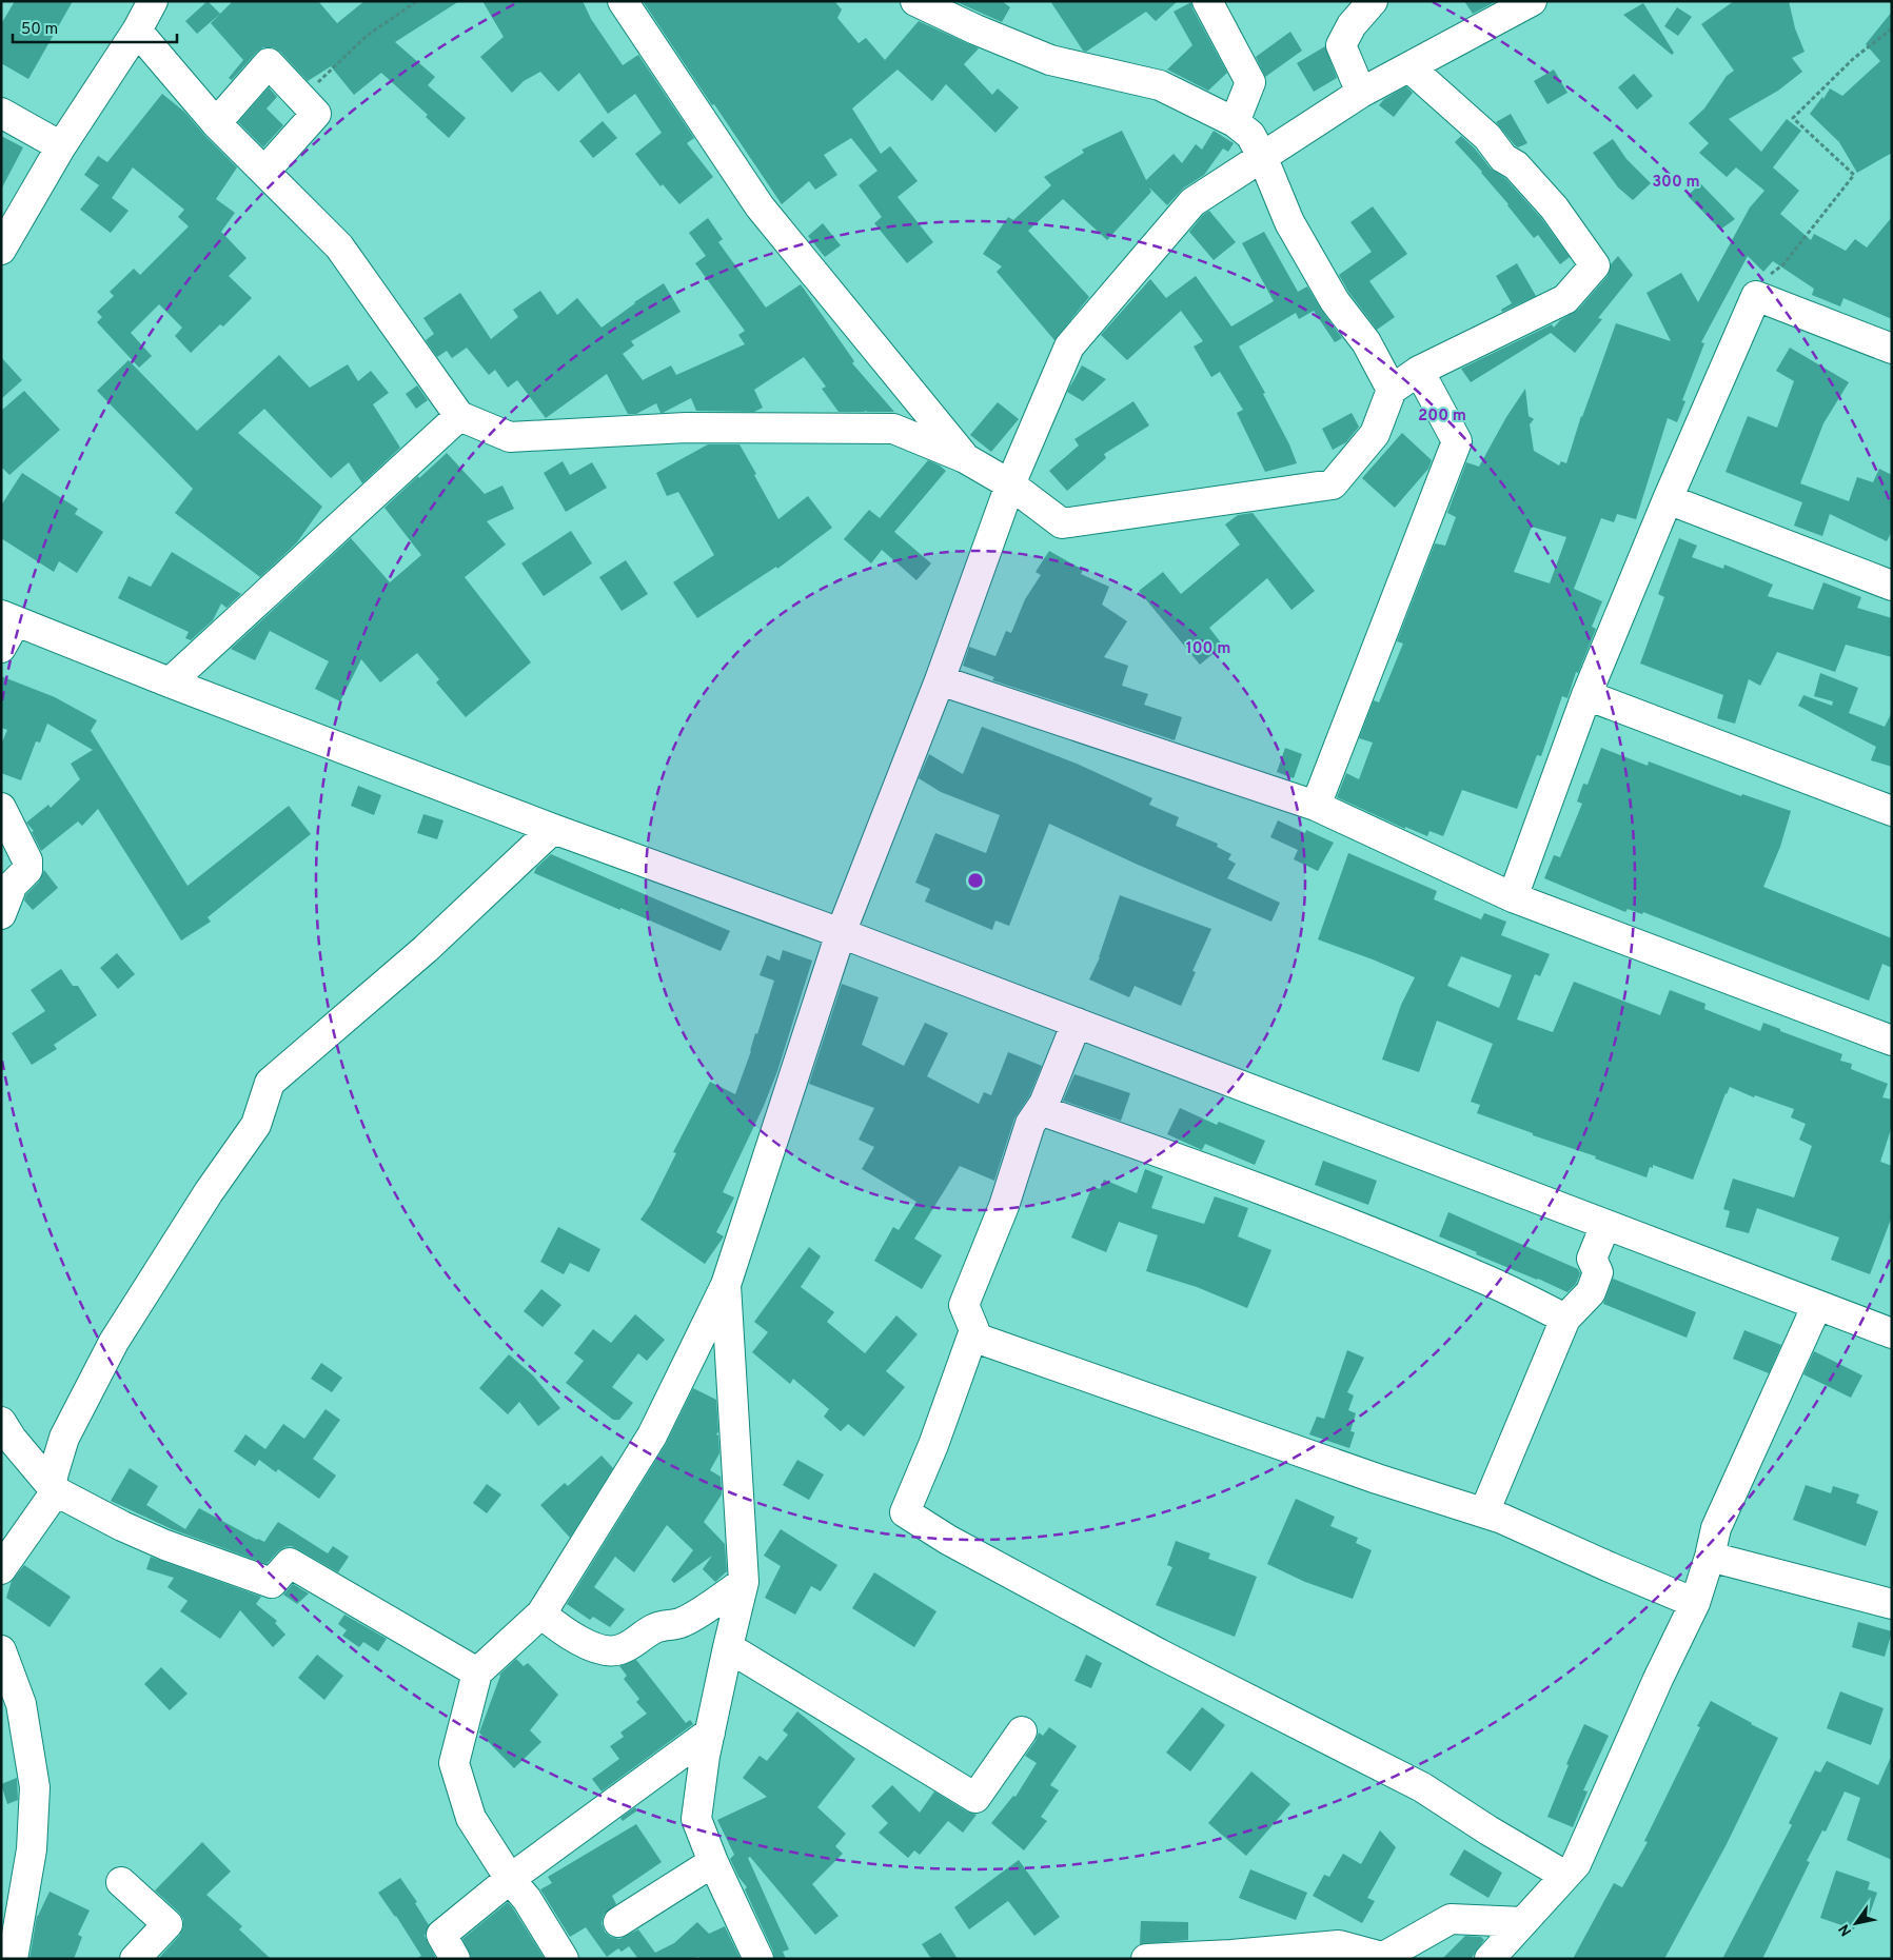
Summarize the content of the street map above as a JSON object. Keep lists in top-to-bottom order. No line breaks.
{"scale_bar":"50 m","north":"bottom left","rings":["300 m","200 m","100 m"]}
